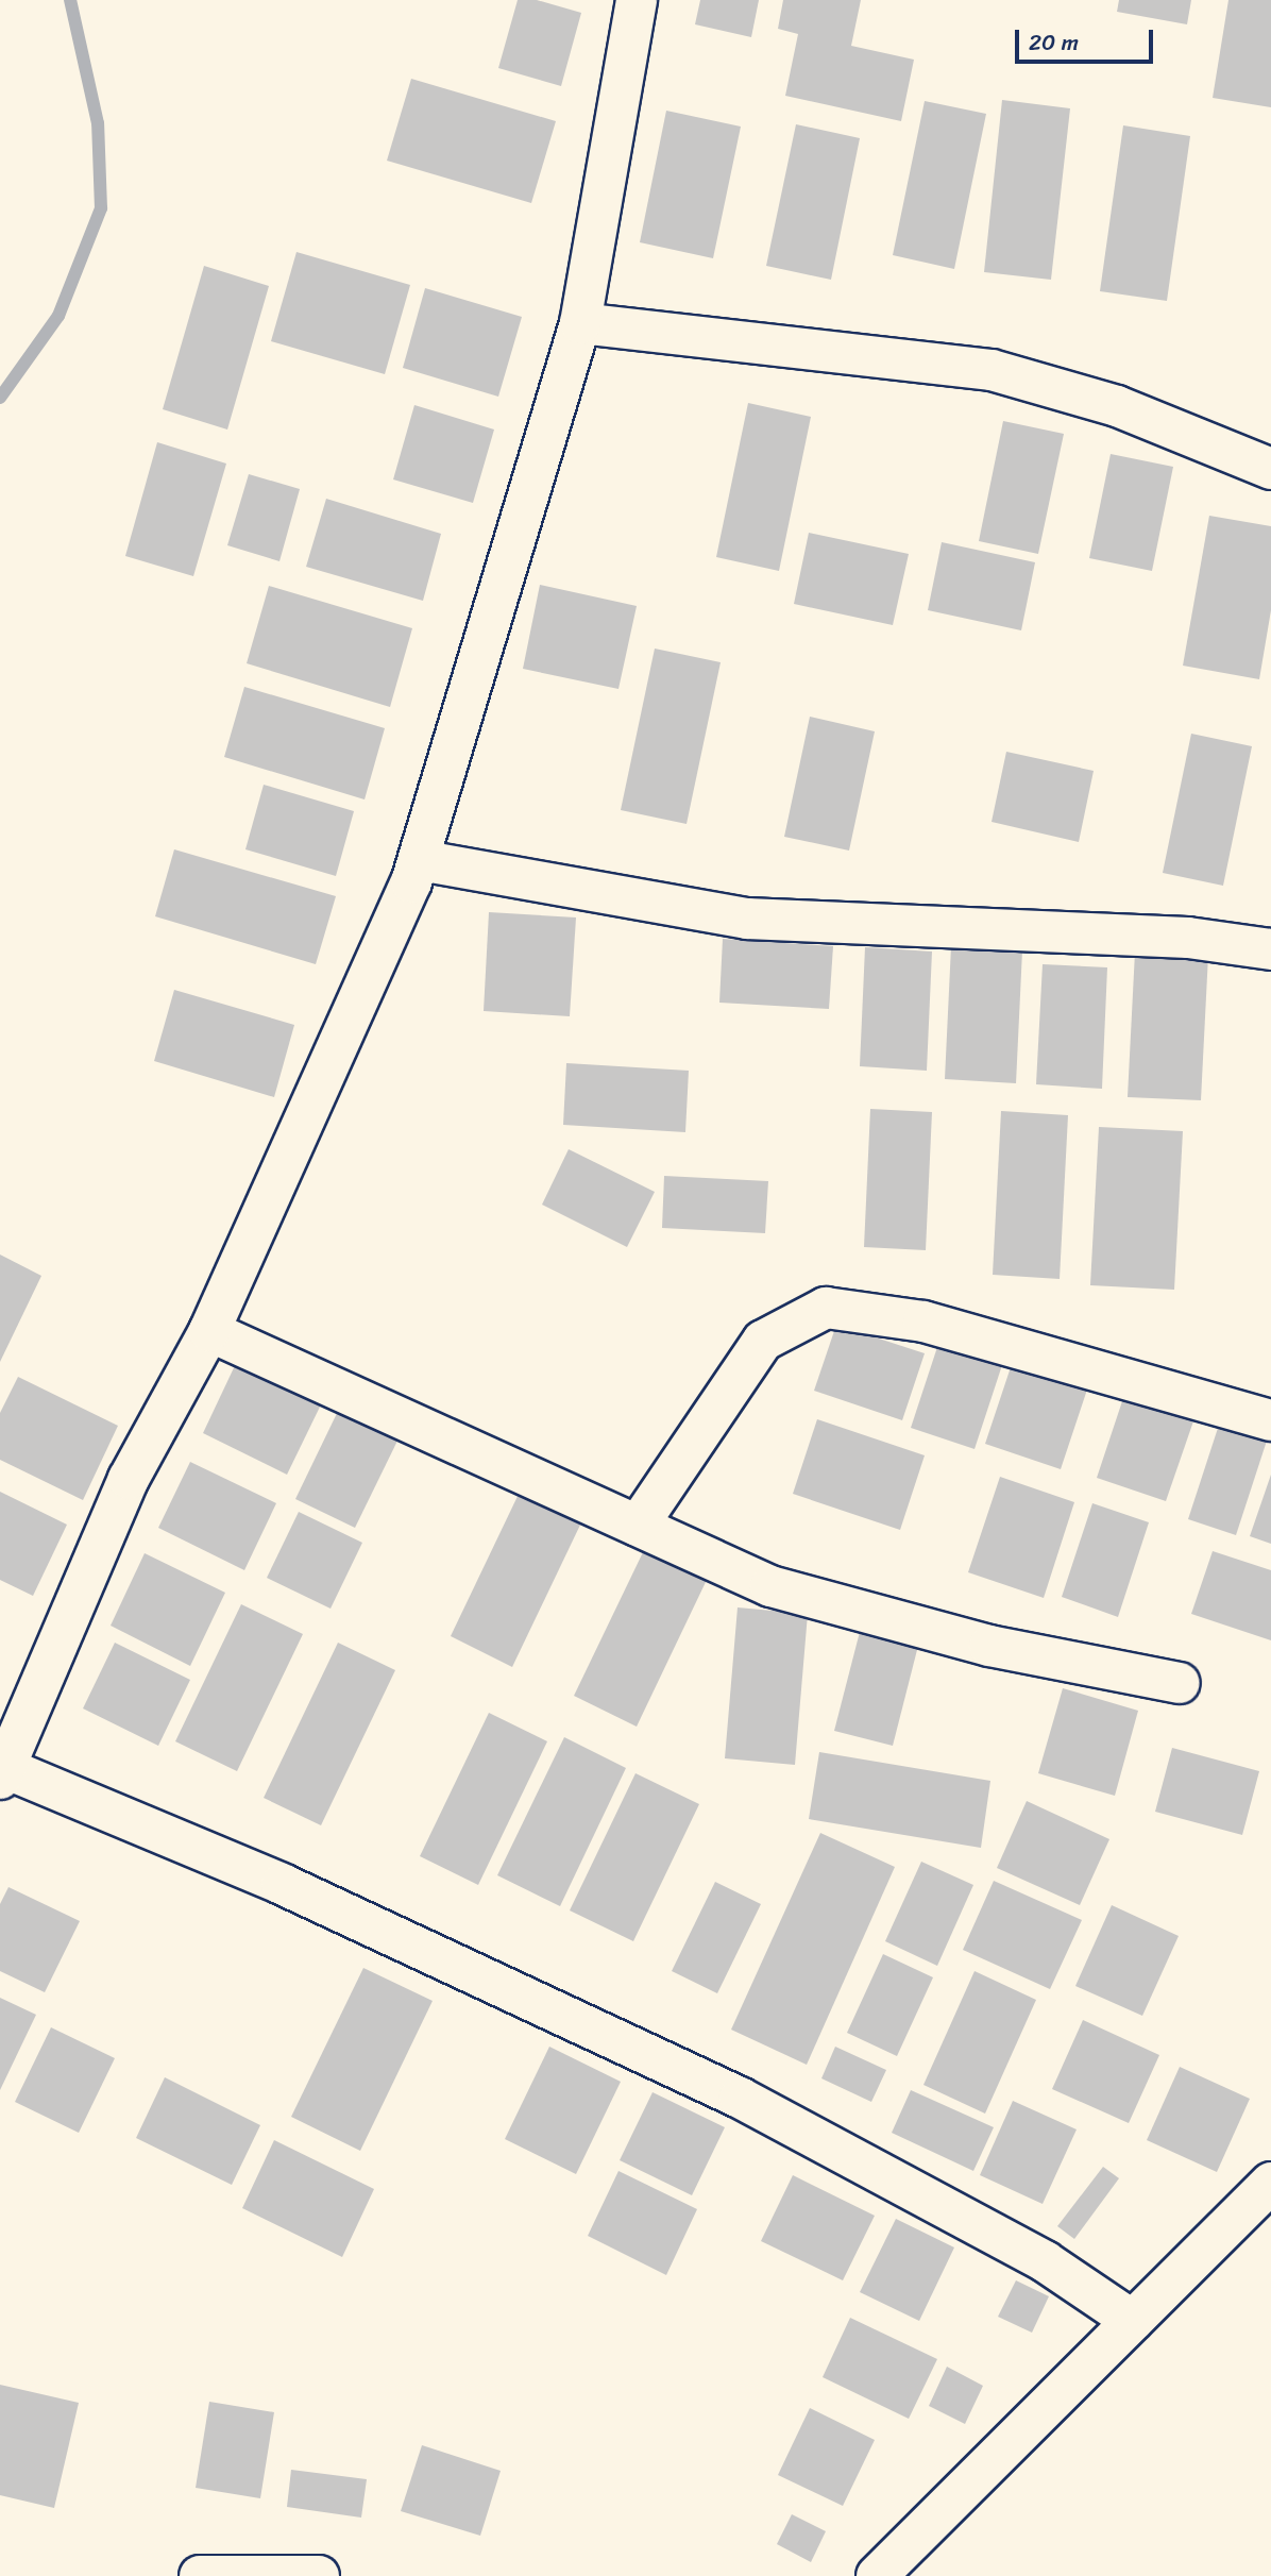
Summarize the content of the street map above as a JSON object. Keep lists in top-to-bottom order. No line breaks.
{"scale_bar":"20 m"}
